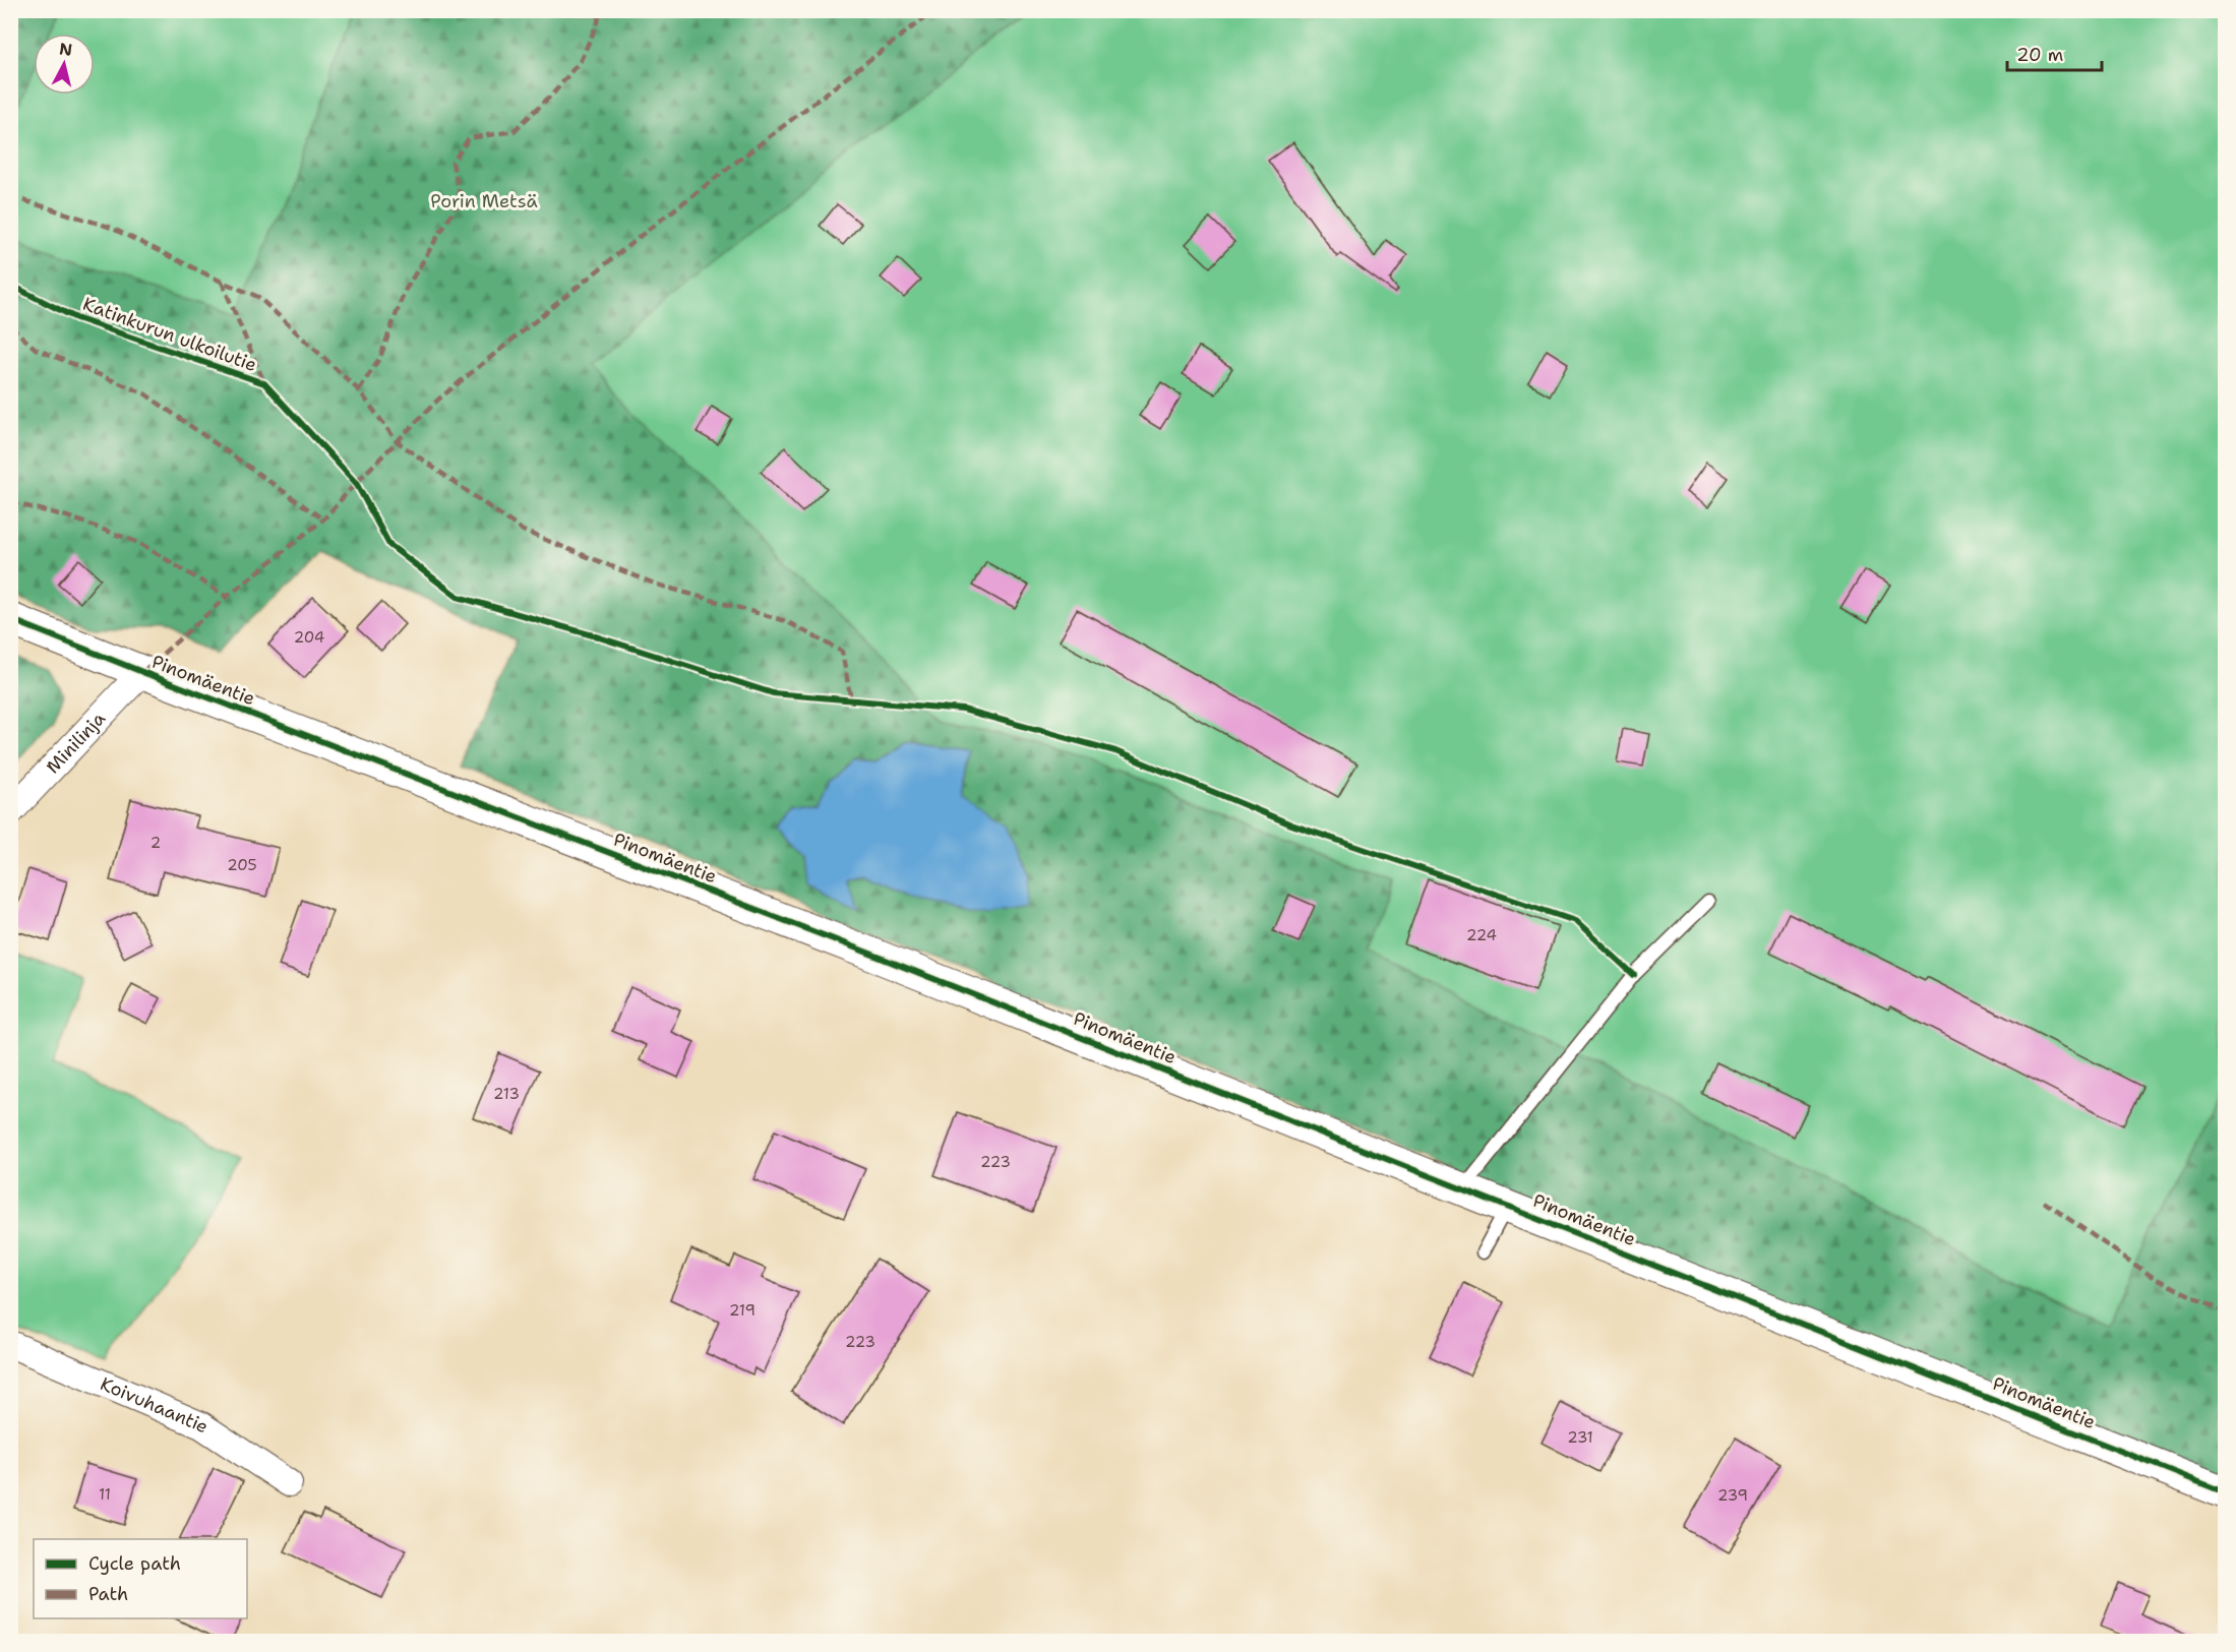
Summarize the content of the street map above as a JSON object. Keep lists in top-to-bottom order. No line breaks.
{"streets":{"street":["Pinomäentie","Minilinja","Koivuhaantie"],"cycle path":["Katinkurun ulkoilutie"]},"crossings":[["Pinomäentie","Minilinja"]],"parks":["Porin Metsä"],"house_numbers":["204","2","205","224","213","223","219","223","231","11","239"],"legend":["Cycle path","Path"],"scale_bar":"20 m","north":"top"}
